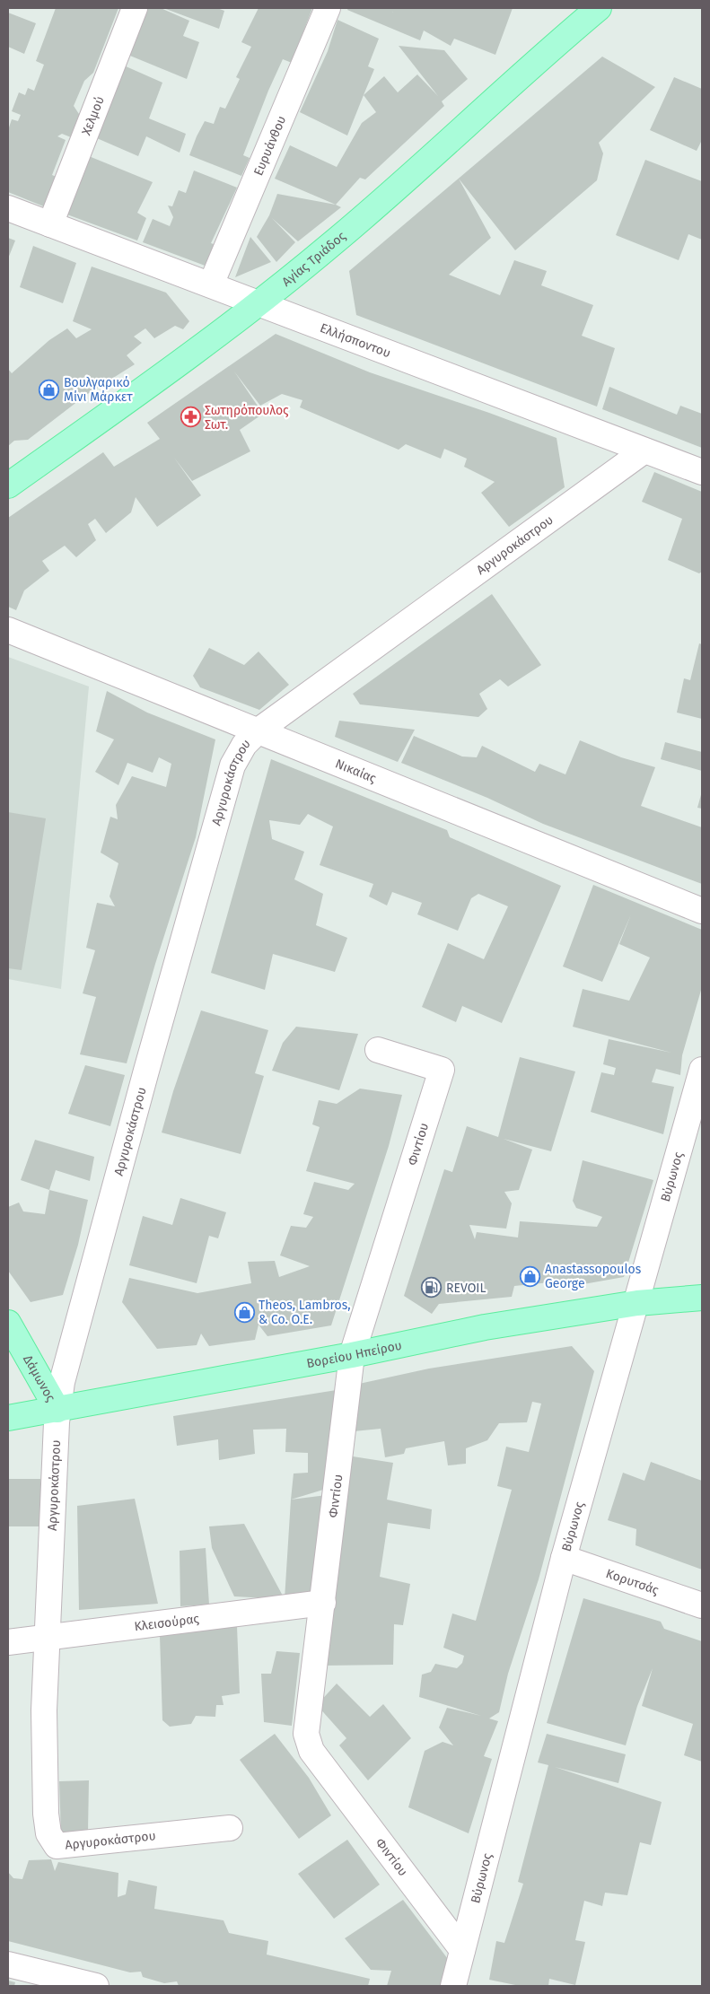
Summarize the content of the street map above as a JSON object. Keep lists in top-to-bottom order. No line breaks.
{"streets":{"main road":["Αγίας Τριάδος","Βορείου Ηπείρου","Δάμωνος"],"street":["Χελμού","Ευρυάνθου","Ελλήσποντου","Αργυροκάστρου","Νικαίας","Φιντίου","Βύρωνος","Κορυτσάς","Κλεισούρας"]},"crossings":[["Χελμού","Ελλήσποντου"],["Ευρυάνθου","Ελλήσποντου"],["Αγίας Τριάδος","Ελλήσποντου"],["Ελλήσποντου","Αργυροκάστρου"],["Αργυροκάστρου","Νικαίας"],["Αργυροκάστρου","Βορείου Ηπείρου"],["Αργυροκάστρου","Δάμωνος"],["Αργυροκάστρου","Κλεισούρας"],["Φιντίου","Βύρωνος"],["Φιντίου","Βορείου Ηπείρου"],["Φιντίου","Κλεισούρας"],["Βύρωνος","Βορείου Ηπείρου"],["Βύρωνος","Κορυτσάς"],["Βορείου Ηπείρου","Δάμωνος"]],"places":{"shop":["Βουλγαρικό Μίνι Μάρκετ","Anastassopoulos George","Theos, Lambros, & Co. O.E."],"pharmacy":["Σωτηρόπουλος Σωτ."],"fuel station":["REVOIL"]}}
